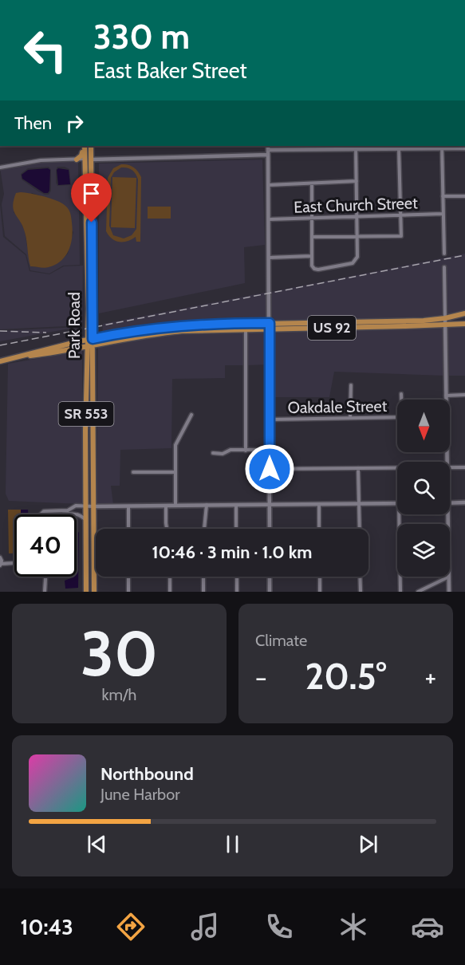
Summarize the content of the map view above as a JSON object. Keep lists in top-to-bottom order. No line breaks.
{"streets":{"main road":["Park Road","US 92","SR 553"],"street":["East Church Street","Oakdale Street"]},"crossings":[["Park Road","US 92"],["Park Road","SR 553"]],"north":"bottom","page":{"turn":["330 m","East Baker Street"],"then":"Then","limit":"40","trip":"10:46 · 3 min · 1.0 km","tile":[["30","km/h"],"Climate"],"heat":["−","20.5°","+"],"song":["Northbound","June Harbor"],"tabs":"10:43"}}
